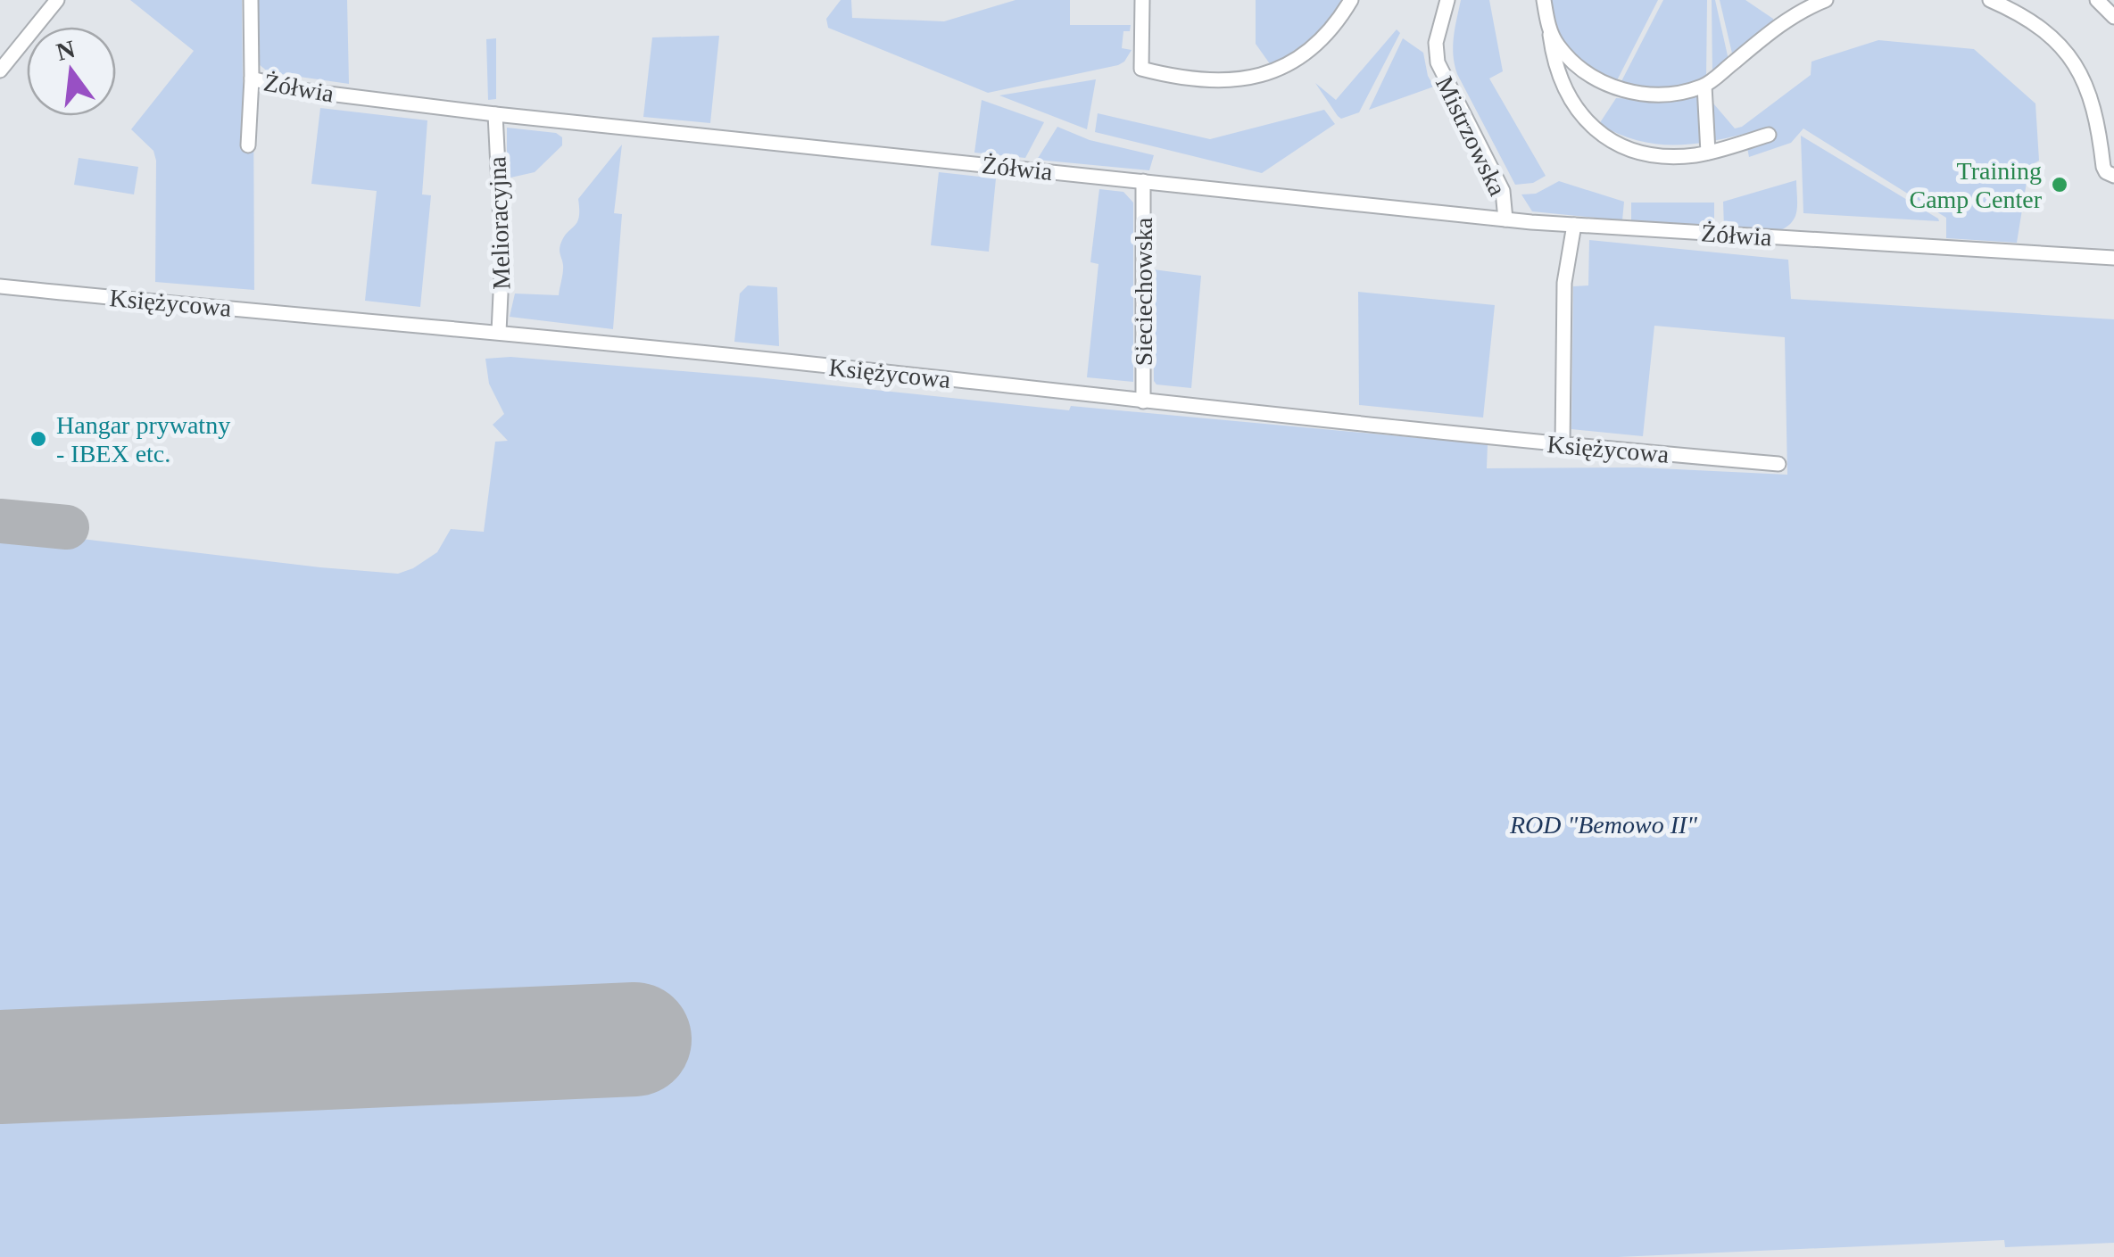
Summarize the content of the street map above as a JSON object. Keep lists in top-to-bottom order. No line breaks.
{"streets":{"street":["Żółwia","Mistrzowska","Melioracyjna","Sieciechowska","Księżycowa"]},"crossings":[["Żółwia","Mistrzowska"],["Żółwia","Melioracyjna"],["Żółwia","Sieciechowska"],["Melioracyjna","Księżycowa"],["Sieciechowska","Księżycowa"]],"parks":["ROD \"Bemowo II\""],"places":["Training Camp Center","Hangar prywatny - IBEX etc."],"north":"top"}
